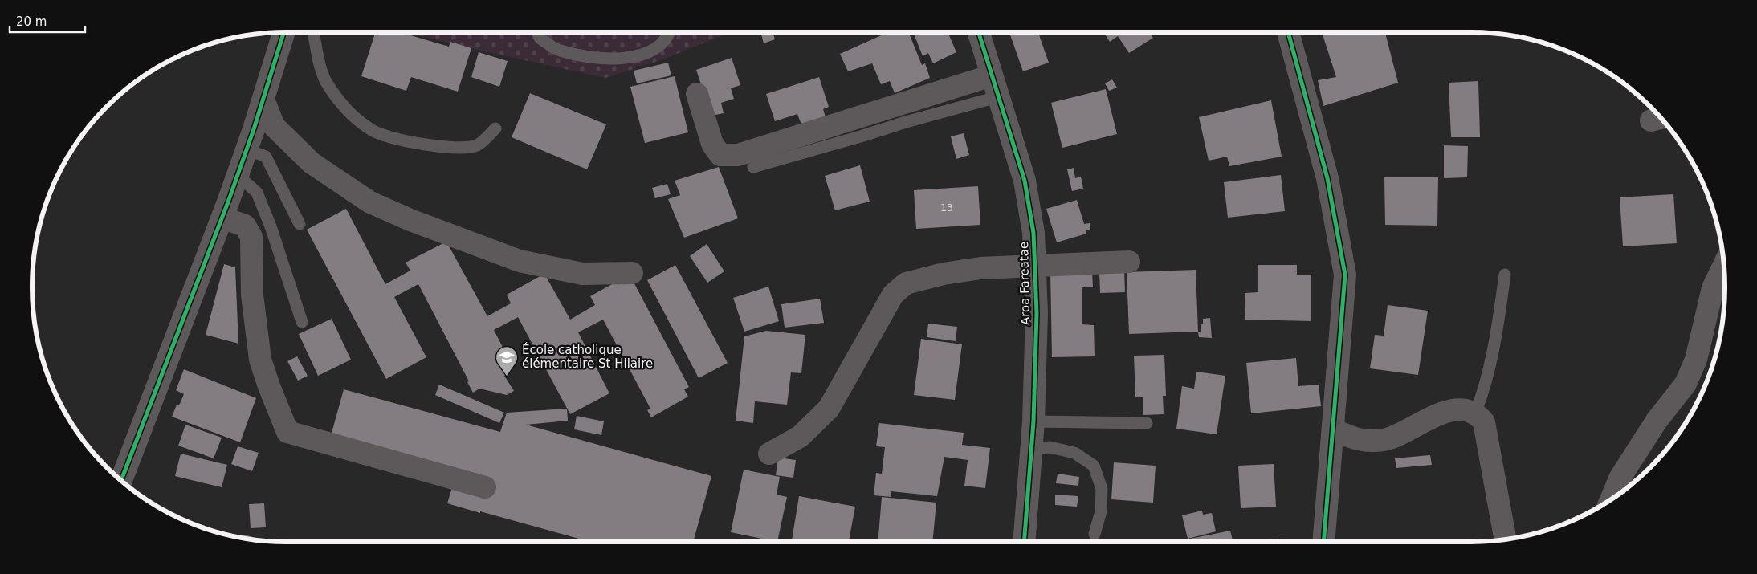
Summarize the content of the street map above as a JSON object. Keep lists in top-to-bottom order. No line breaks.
{"streets":{"street":["Aroa Fareatae"]},"places":{"school or university":["École catholique élémentaire St Hilaire"]},"house_numbers":["13"],"scale_bar":"20 m"}
